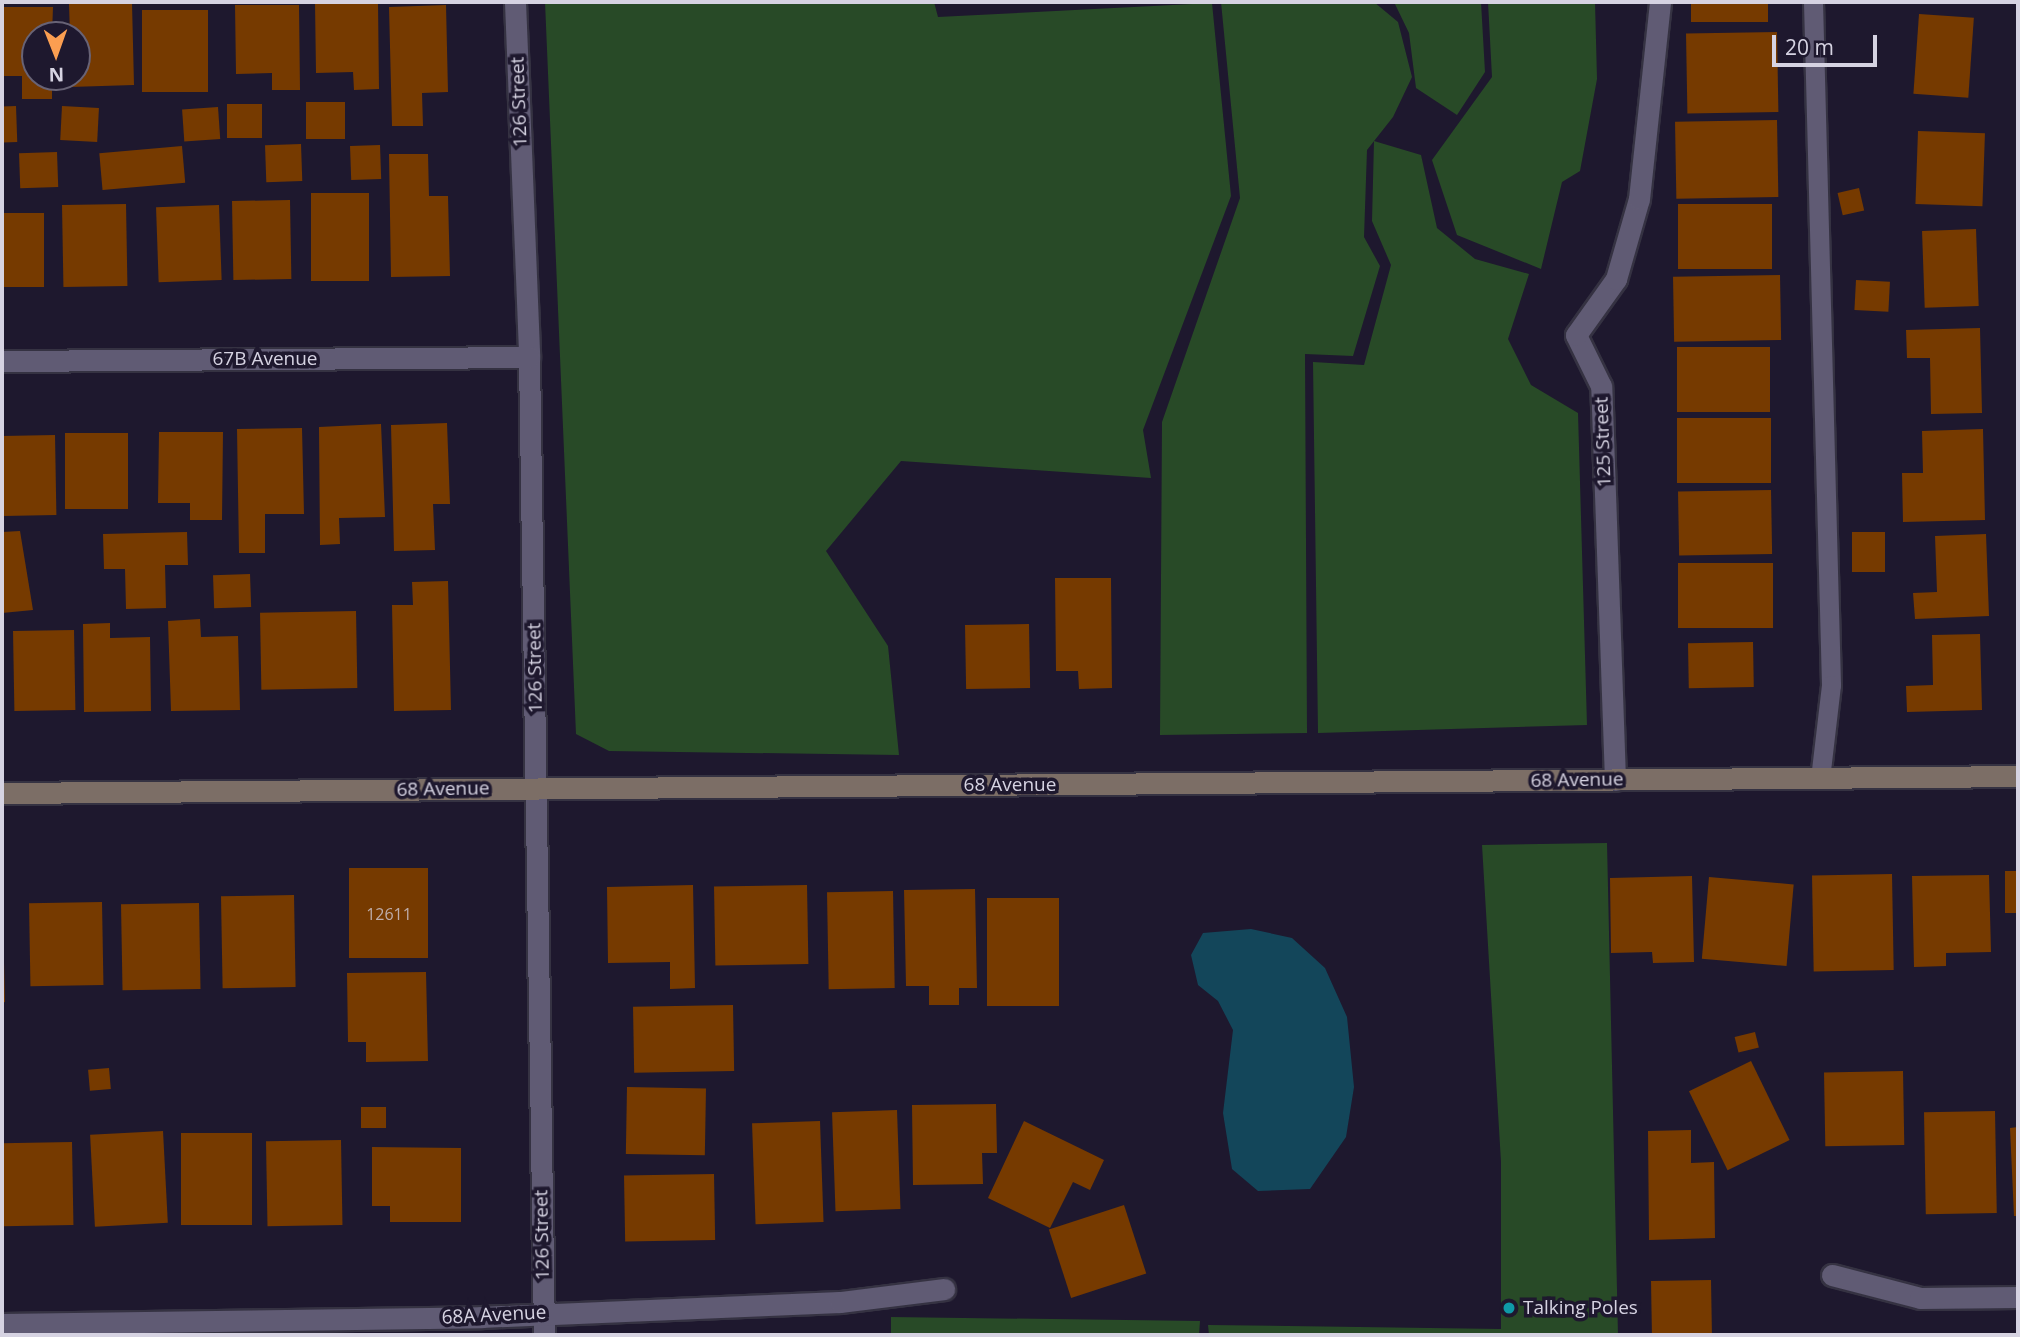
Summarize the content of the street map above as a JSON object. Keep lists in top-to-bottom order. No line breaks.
{"streets":{"street":["126 Street","67B Avenue","125 Street","68 Avenue","68A Avenue"]},"crossings":[["126 Street","67B Avenue"],["126 Street","68 Avenue"],["126 Street","68A Avenue"],["125 Street","68 Avenue"]],"places":["Talking Poles"],"house_numbers":["12611"],"scale_bar":"20 m","north":"bottom"}
